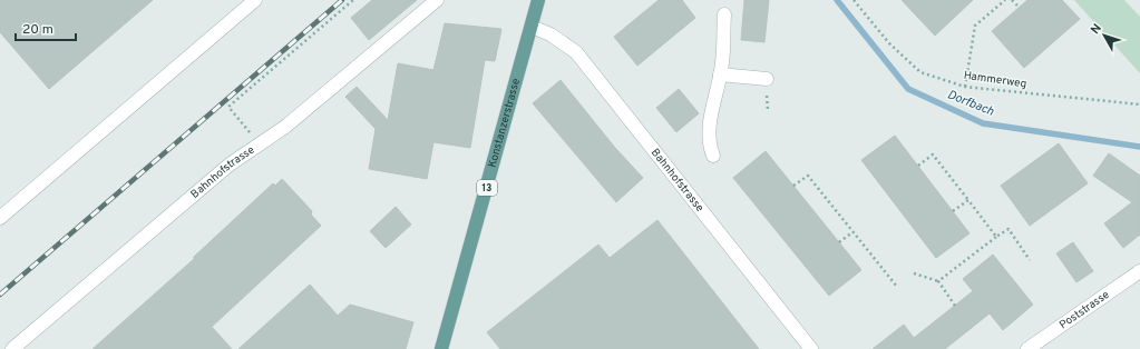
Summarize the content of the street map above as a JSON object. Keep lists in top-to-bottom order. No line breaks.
{"streets":{"main road":["Konstanzerstrasse","13"],"street":["Bahnhofstrasse","Poststrasse"],"path":["Hammerweg"]},"crossings":[["Konstanzerstrasse","Bahnhofstrasse"]],"water":["Dorfbach"],"scale_bar":"20 m","north":"top left"}
